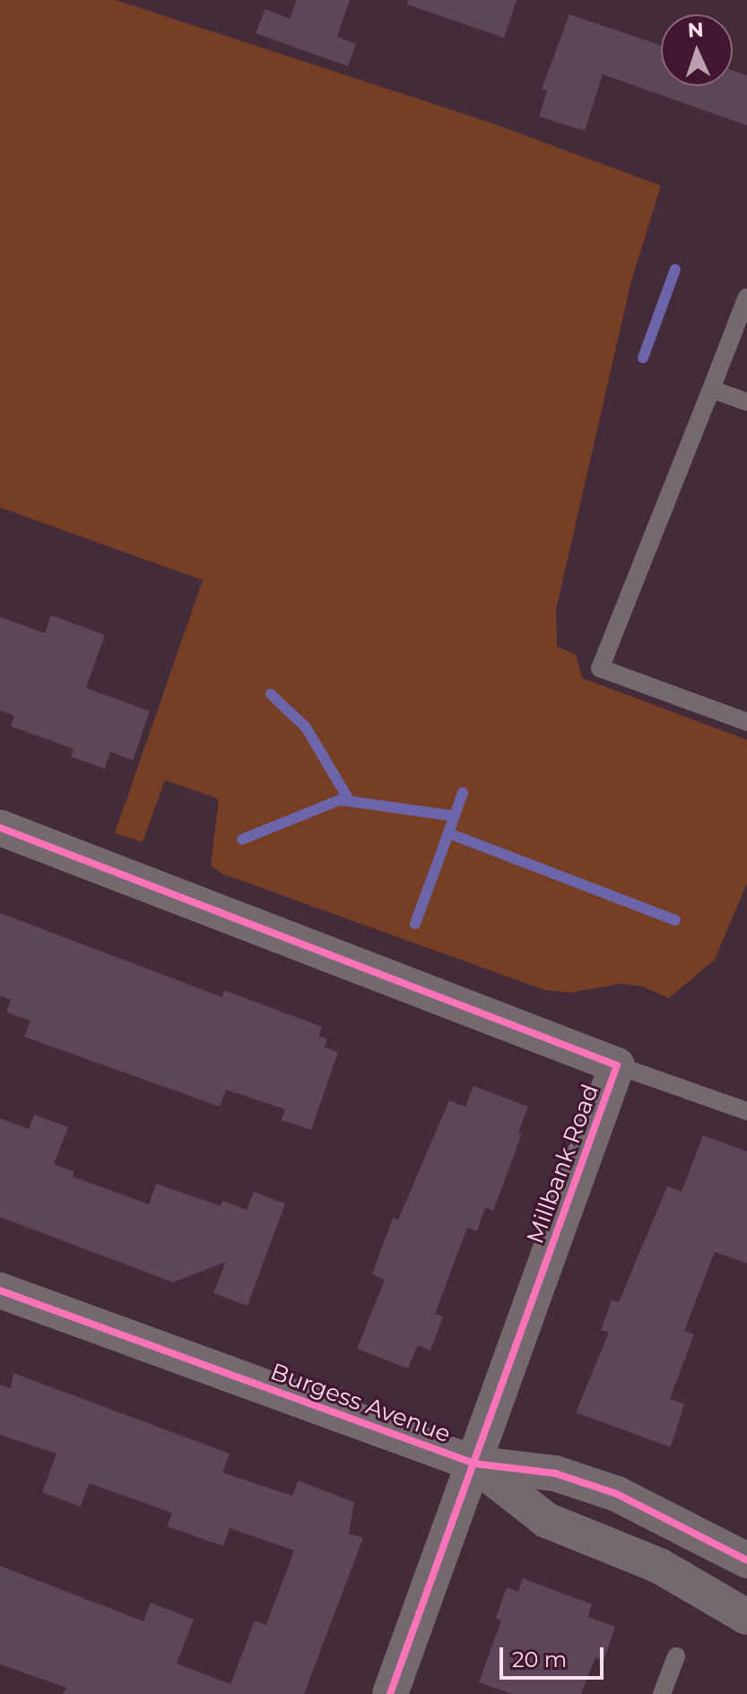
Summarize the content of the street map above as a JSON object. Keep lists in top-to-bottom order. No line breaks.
{"streets":{"street":["Millbank Road","Burgess Avenue"]},"crossings":[["Millbank Road","Burgess Avenue"]],"scale_bar":"20 m","north":"top"}
